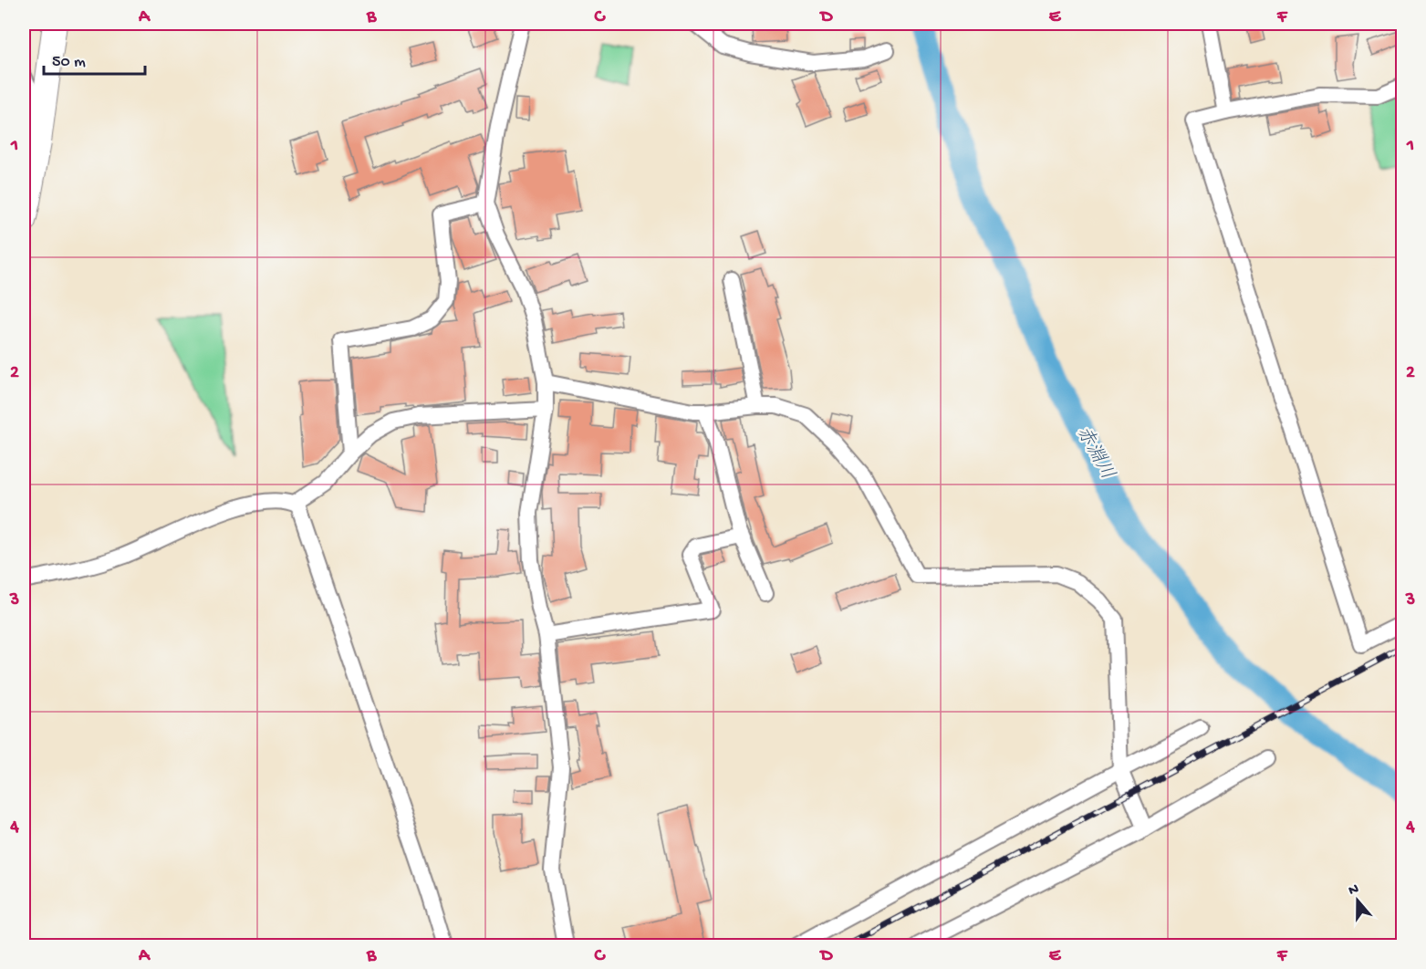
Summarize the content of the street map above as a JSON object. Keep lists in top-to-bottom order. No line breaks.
{"water":["赤淵川"],"scale_bar":"50 m","north":"top","grid":{"columns":["A","B","C","D","E","F"],"rows":["1","2","3","4"]}}
